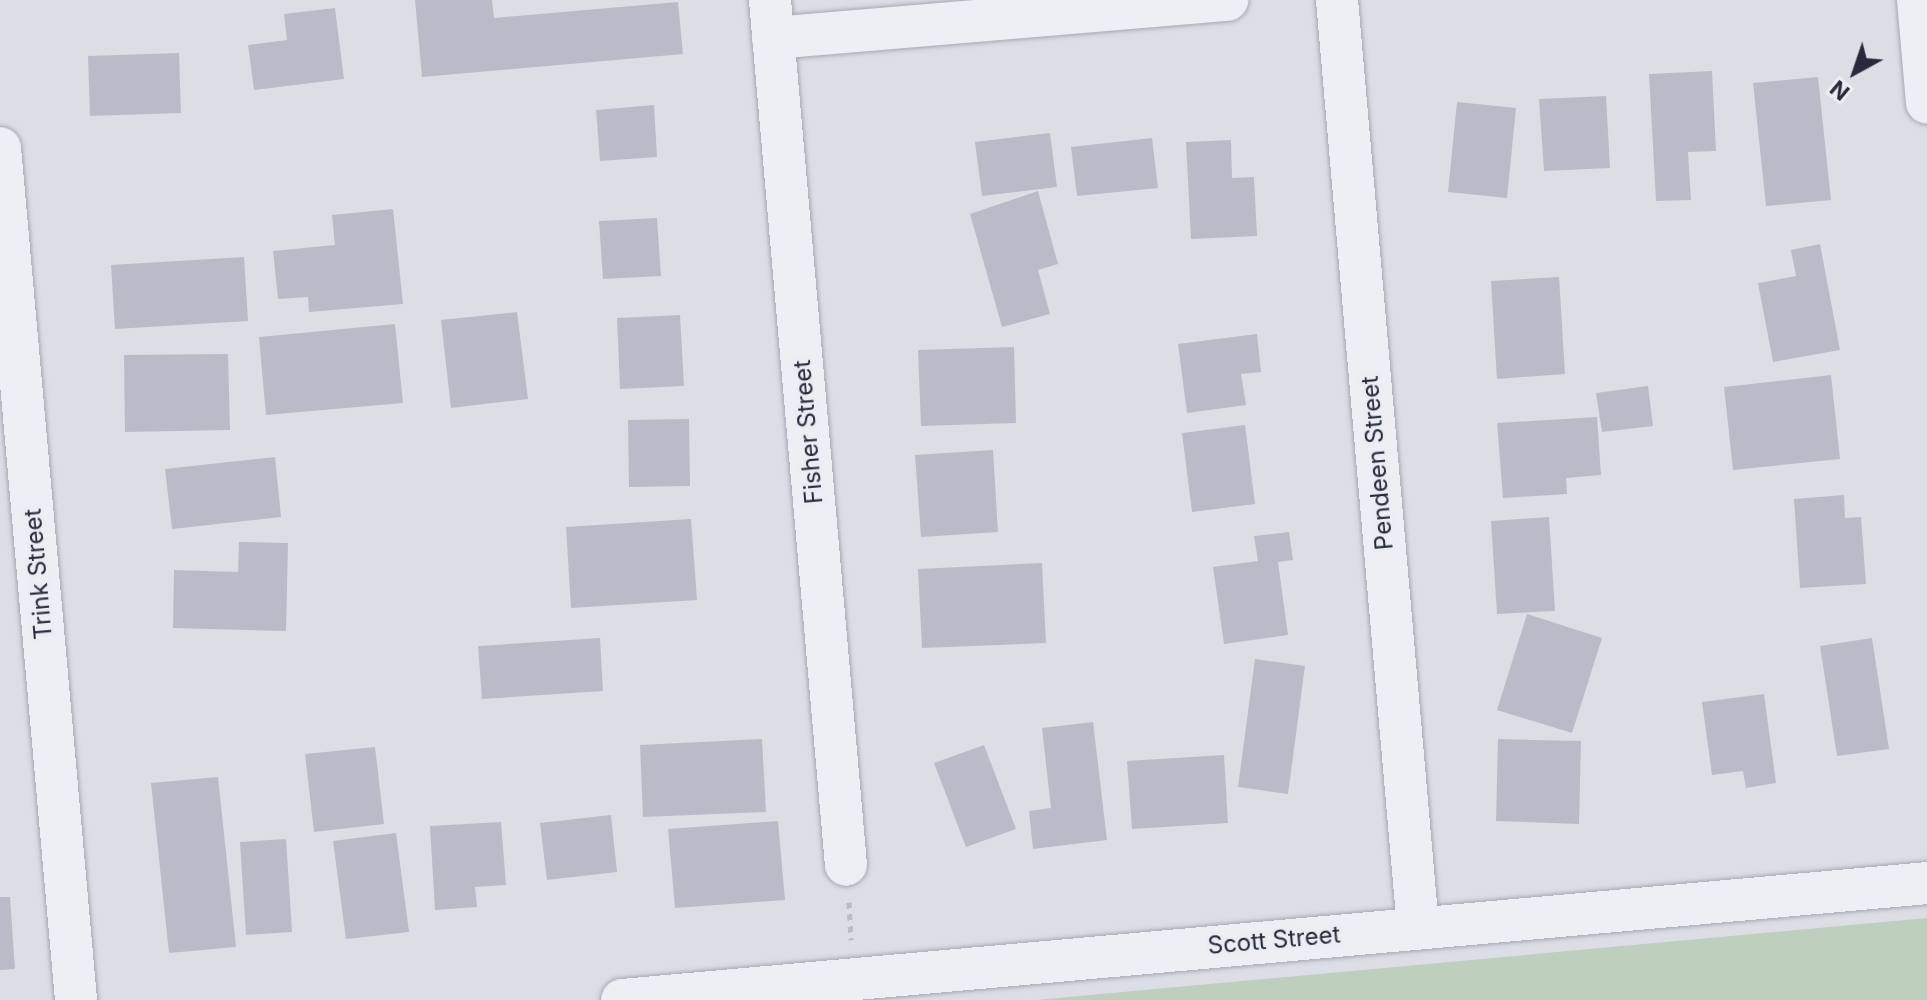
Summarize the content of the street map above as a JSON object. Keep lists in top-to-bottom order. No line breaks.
{"streets":{"street":["Fisher Street","Pendeen Street","Trink Street","Scott Street"]},"crossings":[["Pendeen Street","Scott Street"]],"north":"bottom left"}
